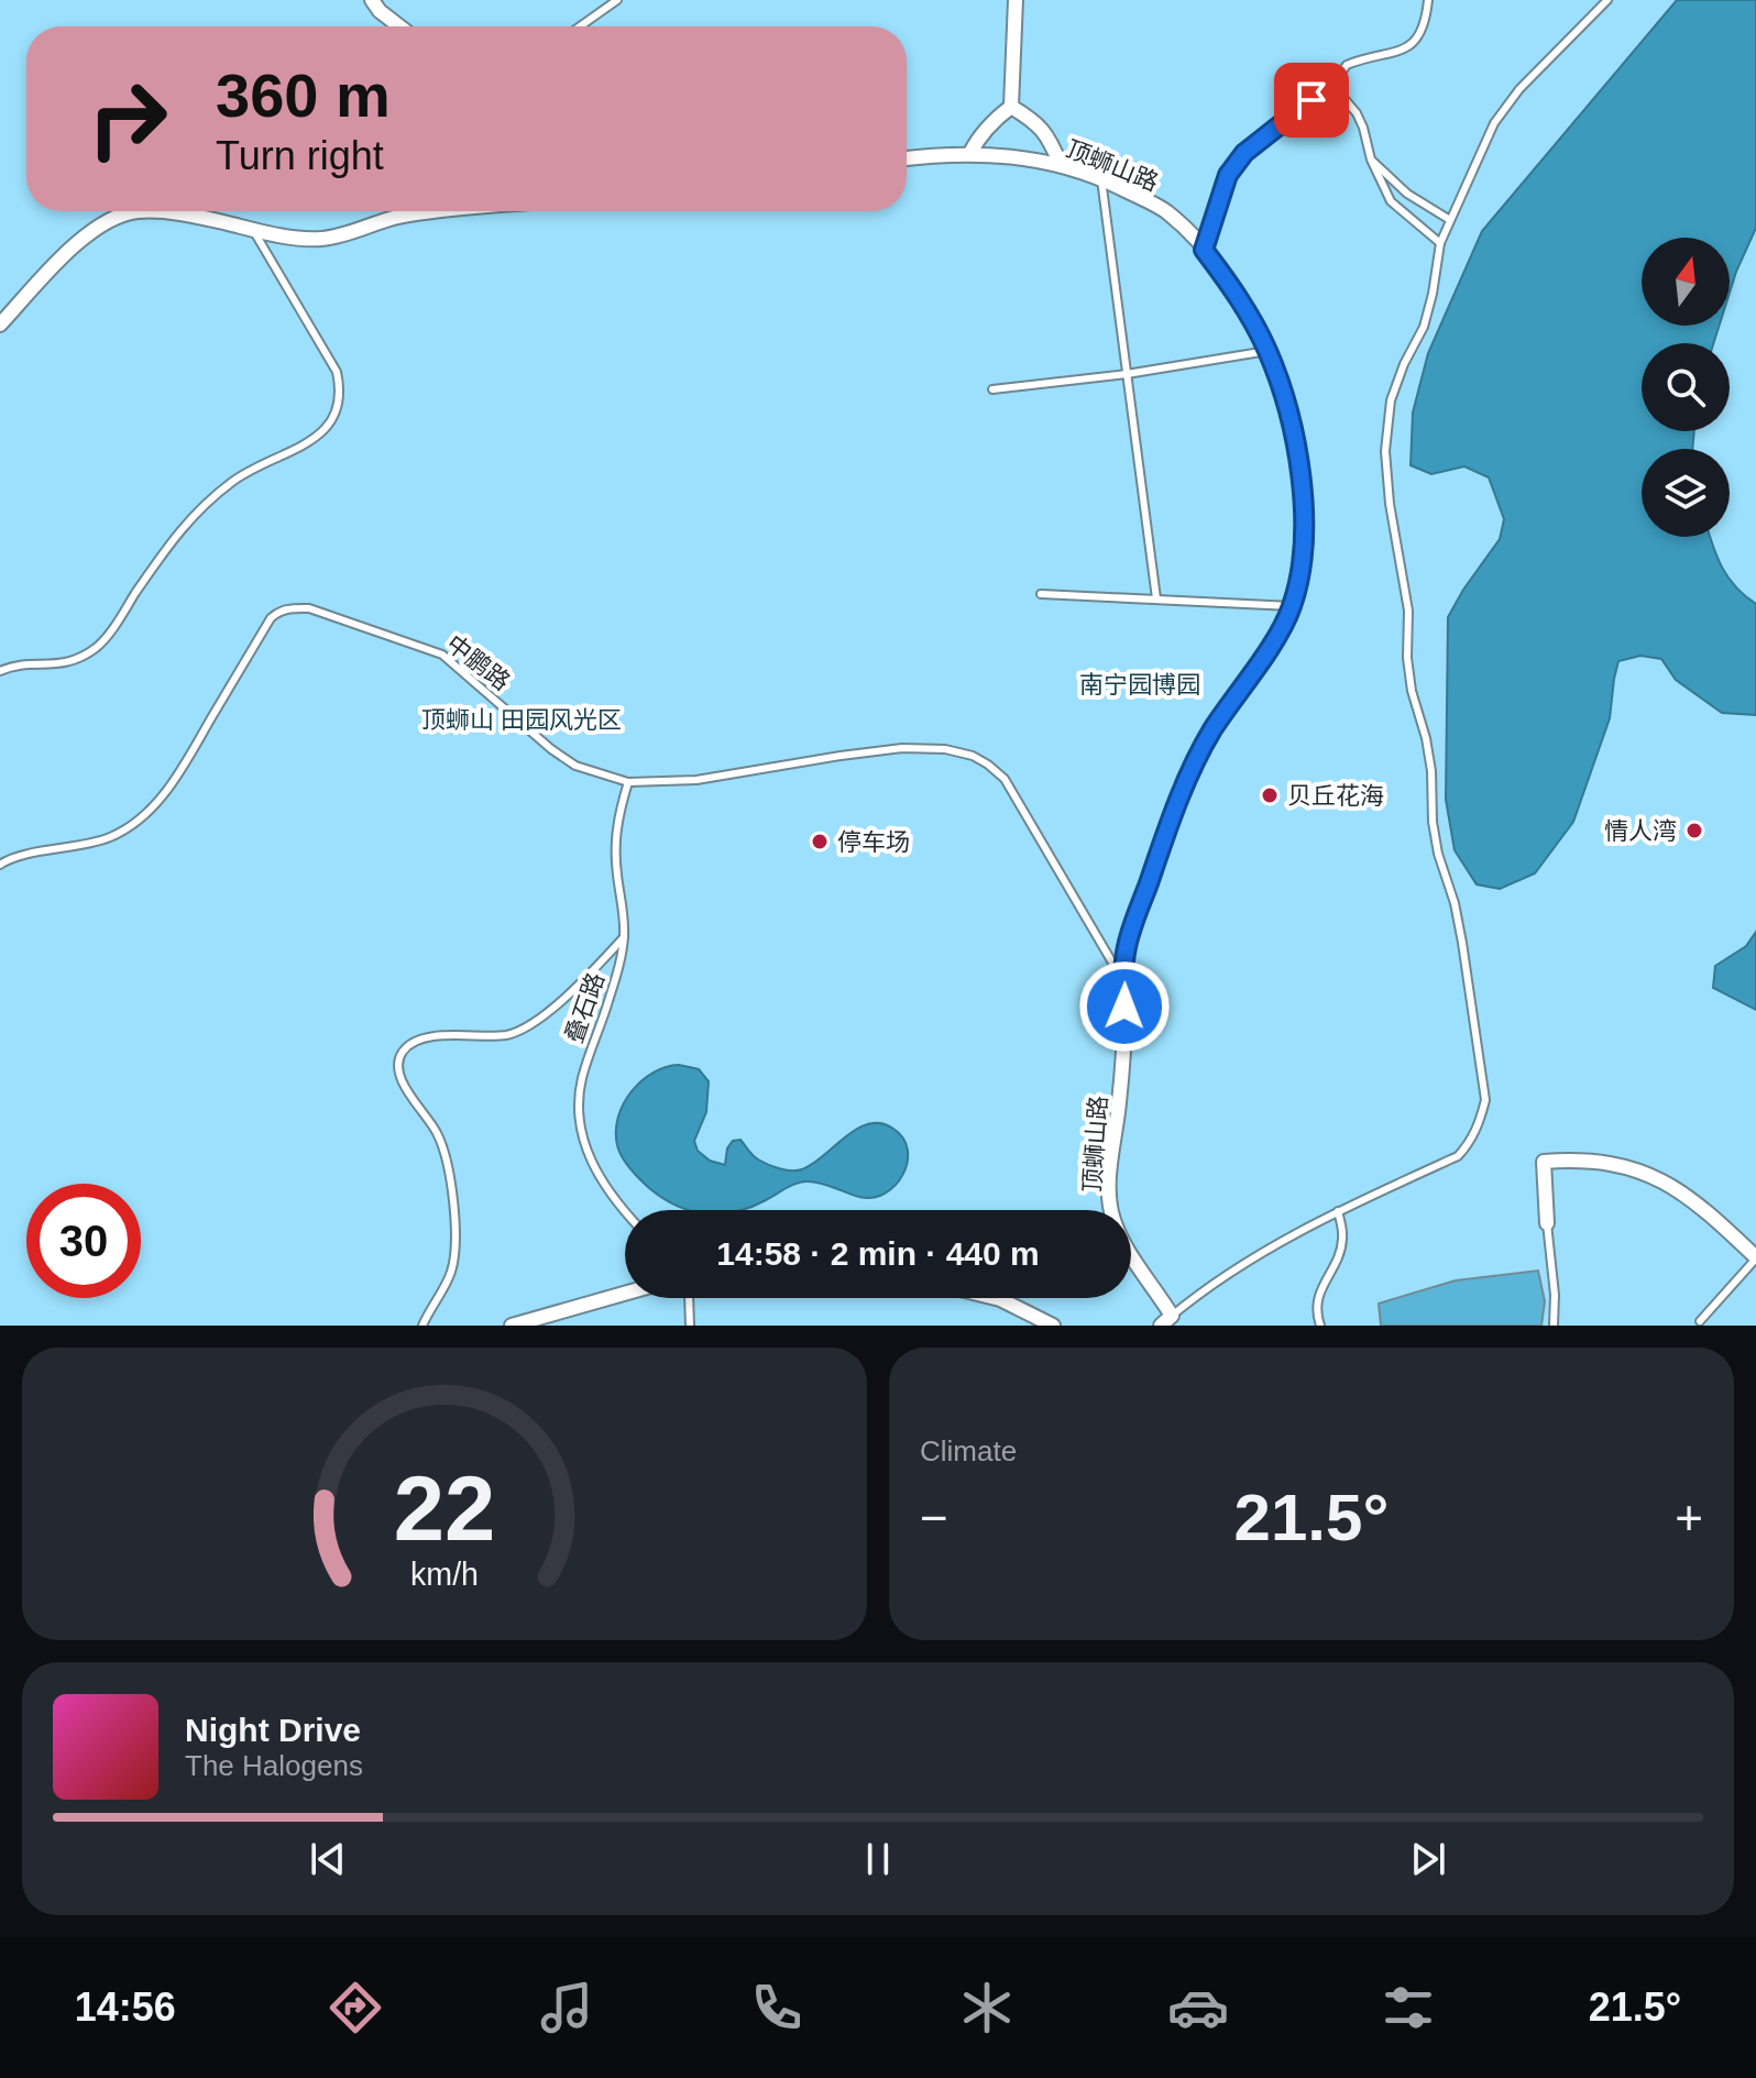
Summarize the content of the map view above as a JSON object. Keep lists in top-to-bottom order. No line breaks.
{"streets":{"street":["顶蛳山路"],"lane":["中鹏路","叠石路"]},"crossings":[["顶蛳山路","中鹏路"],["中鹏路","叠石路"]],"parks":["南宁园博园","顶蛳山 田园风光区"],"places":["贝丘花海","情人湾","停车场"],"north":"top","page":{"turn":["360 m","Turn right"],"limit":"30","trip":"14:58 · 2 min · 440 m","tile":"Climate","heat":["−","21.5°","+"],"song":["Night Drive","The Halogens"],"tabs":["14:56","21.5°"],"gauge":["22","km/h"]}}
